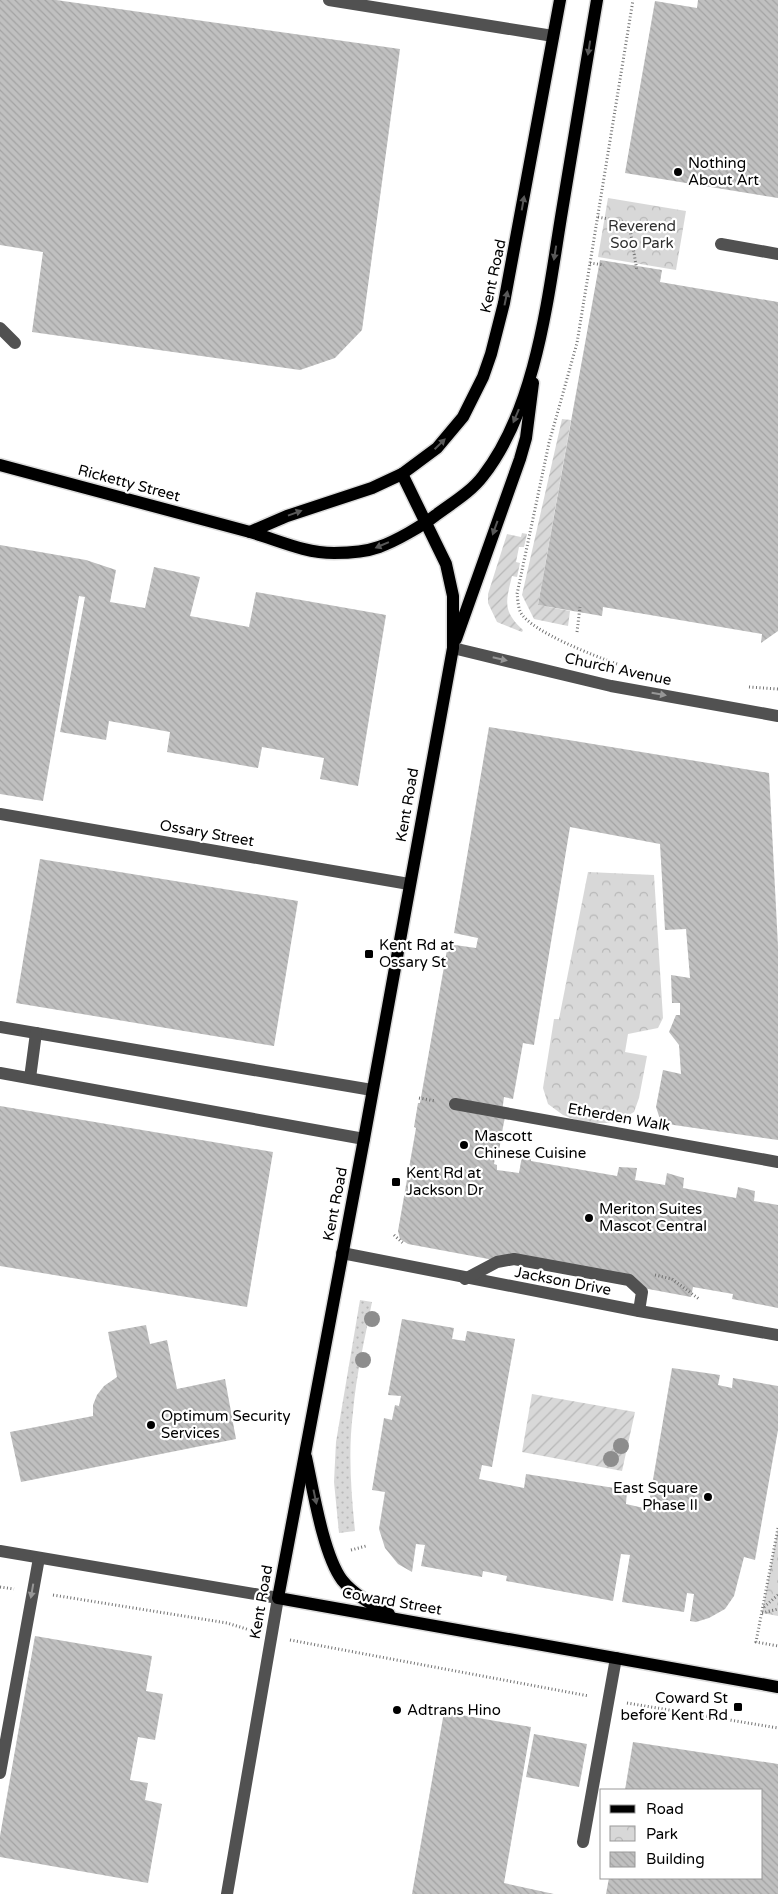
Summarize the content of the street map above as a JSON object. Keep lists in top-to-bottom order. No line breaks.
{"streets":{"main road":["Kent Road","Ricketty Street","Coward Street"],"street":["Church Avenue","Ossary Street","Etherden Walk","Jackson Drive"]},"crossings":[["Kent Road","Ricketty Street"],["Kent Road","Church Avenue"],["Kent Road","Ossary Street"],["Kent Road","Jackson Drive"],["Kent Road","Coward Street"]],"one_way":["Church Avenue"],"parks":["Reverend Soo Park"],"places":{"other":["Nothing About Art","Mascott Chinese Cuisine","Meriton Suites Mascot Central","Optimum Security Services","East Square Phase II","Adtrans Hino"],"transit":["Kent Rd at Ossary St","Kent Rd at Jackson Dr","Coward St before Kent Rd"]},"legend":["Road","Park","Building"]}
